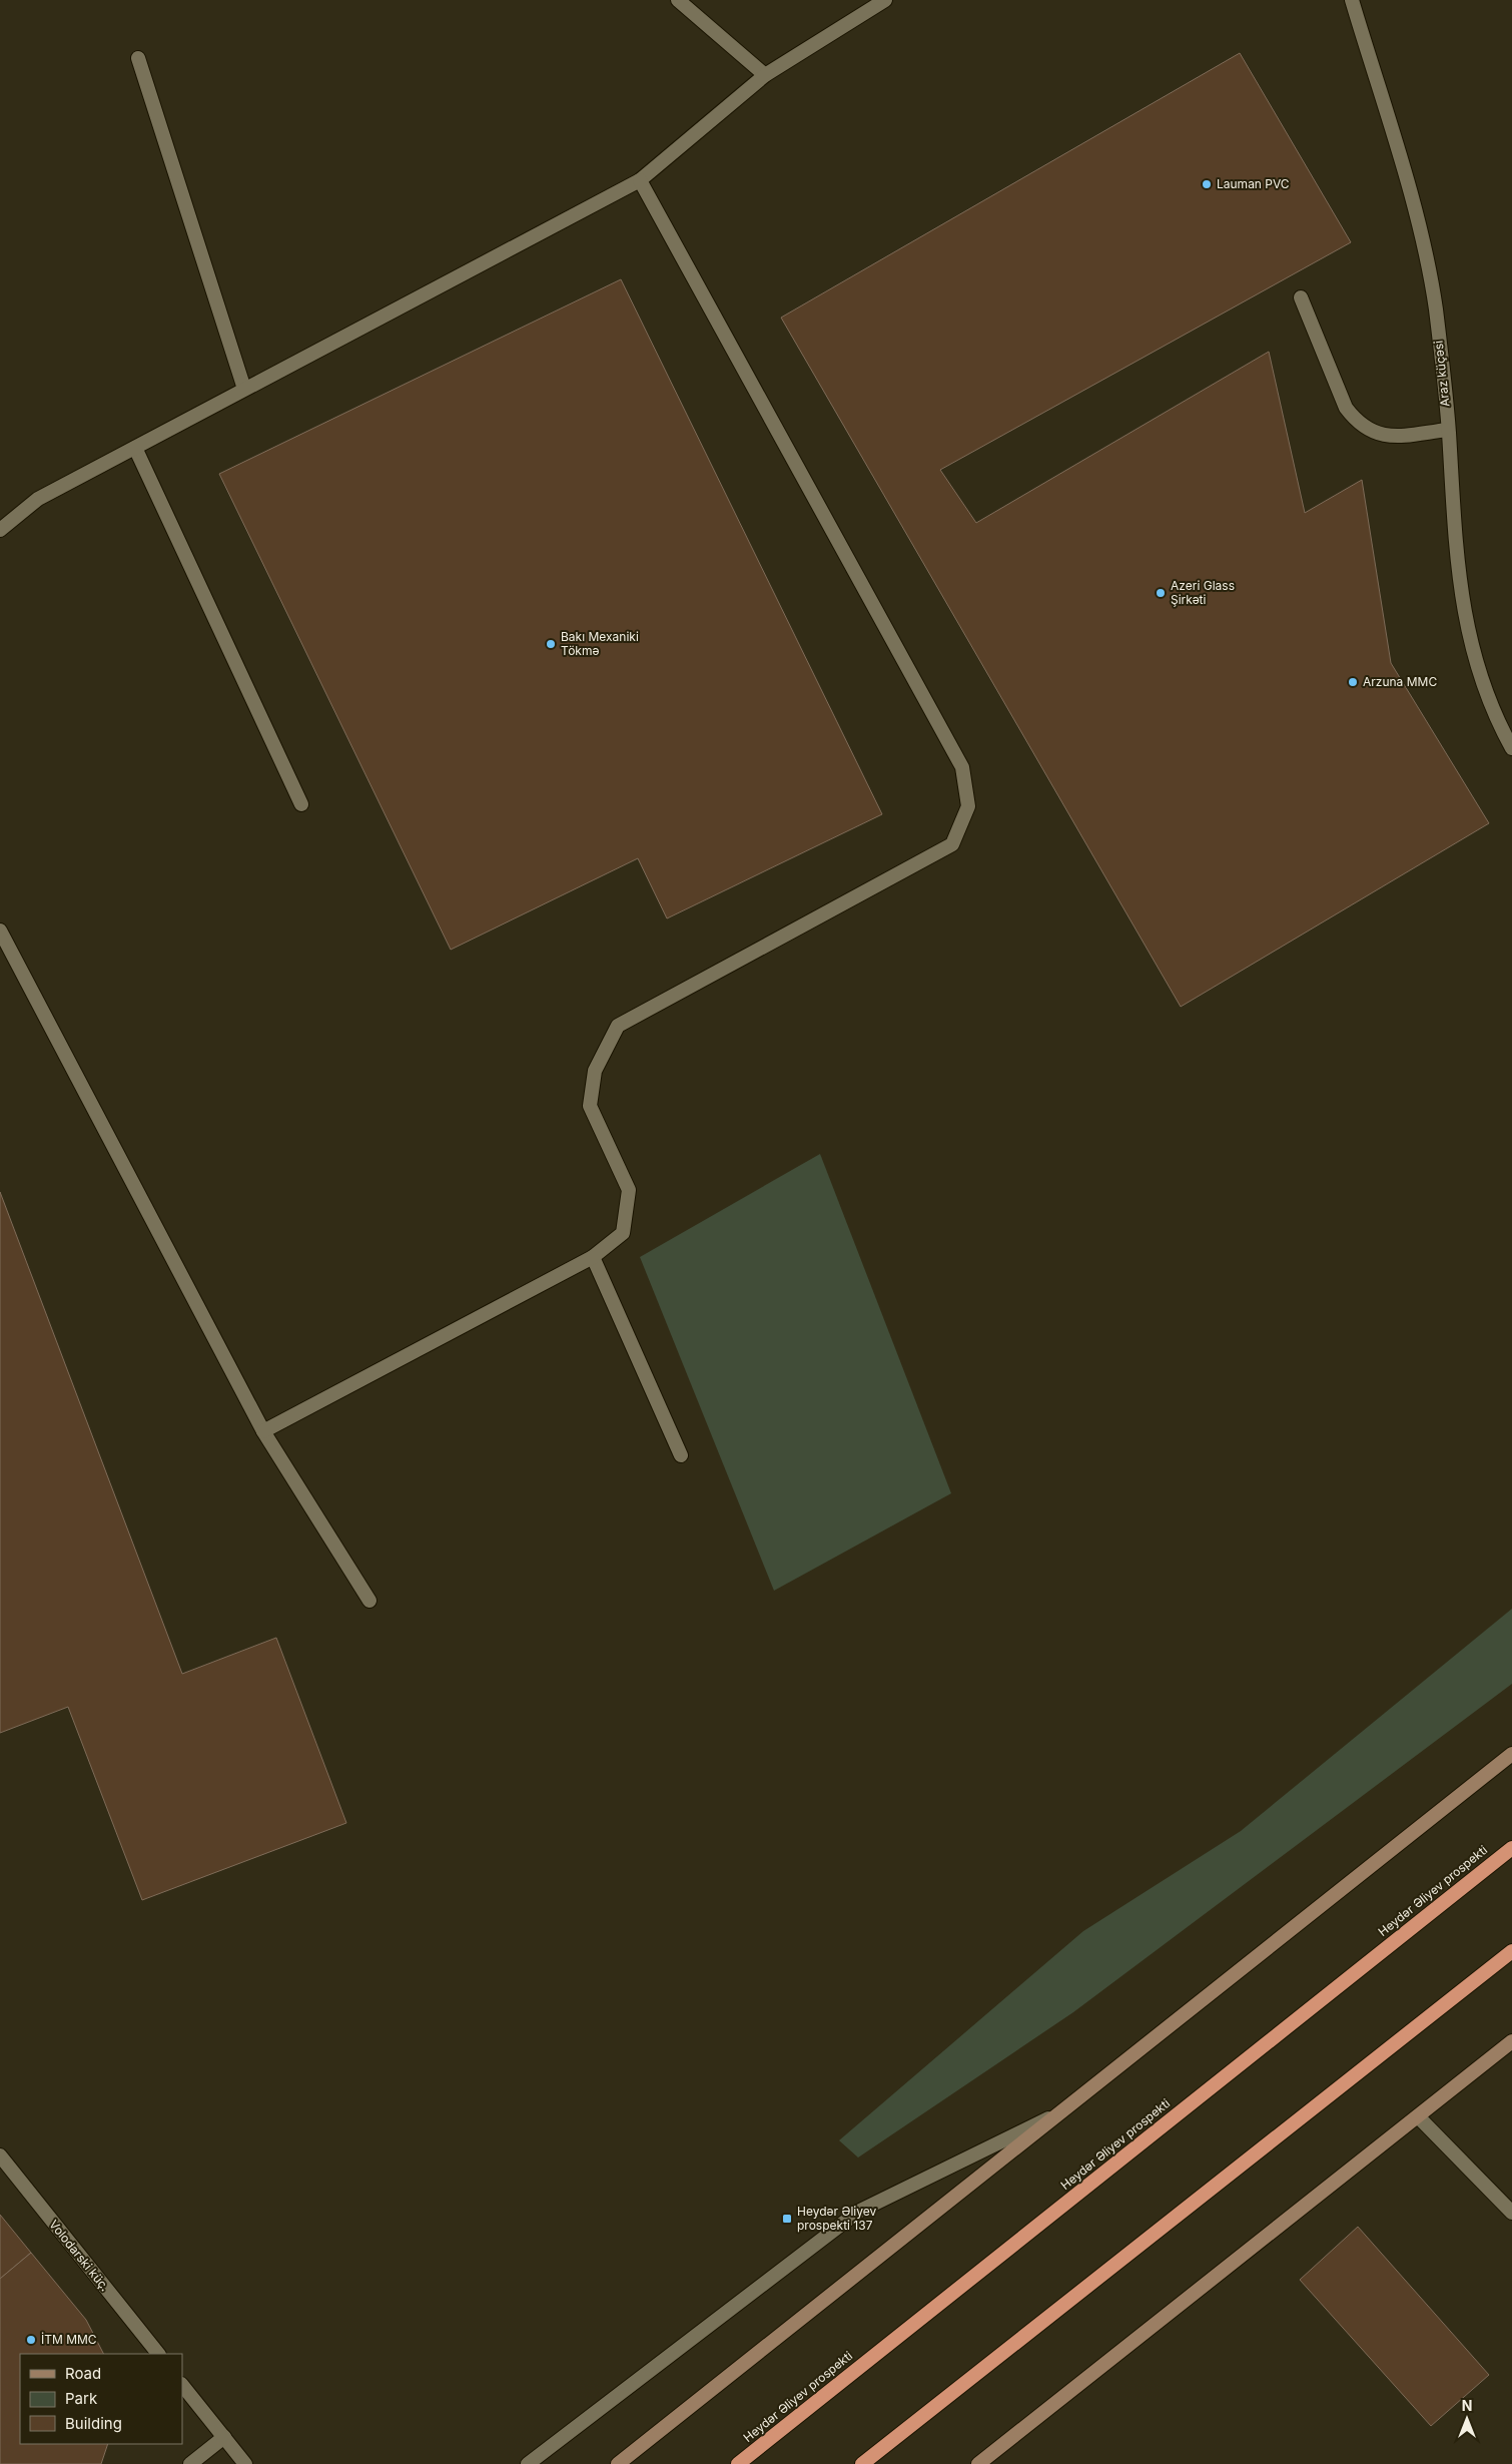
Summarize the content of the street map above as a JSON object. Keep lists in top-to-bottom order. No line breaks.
{"streets":{"highway":["Heydər Əliyev prospekti"],"street":["Araz küçəsi","Volodarski küç."]},"places":{"other":["Lauman PVC","Azeri Glass Şirkəti","Bakı Mexaniki Tökmə","Arzuna MMC","İTM MMC"],"transit":["Heydər Əliyev prospekti 137"]},"legend":["Road","Park","Building"],"north":"top"}
